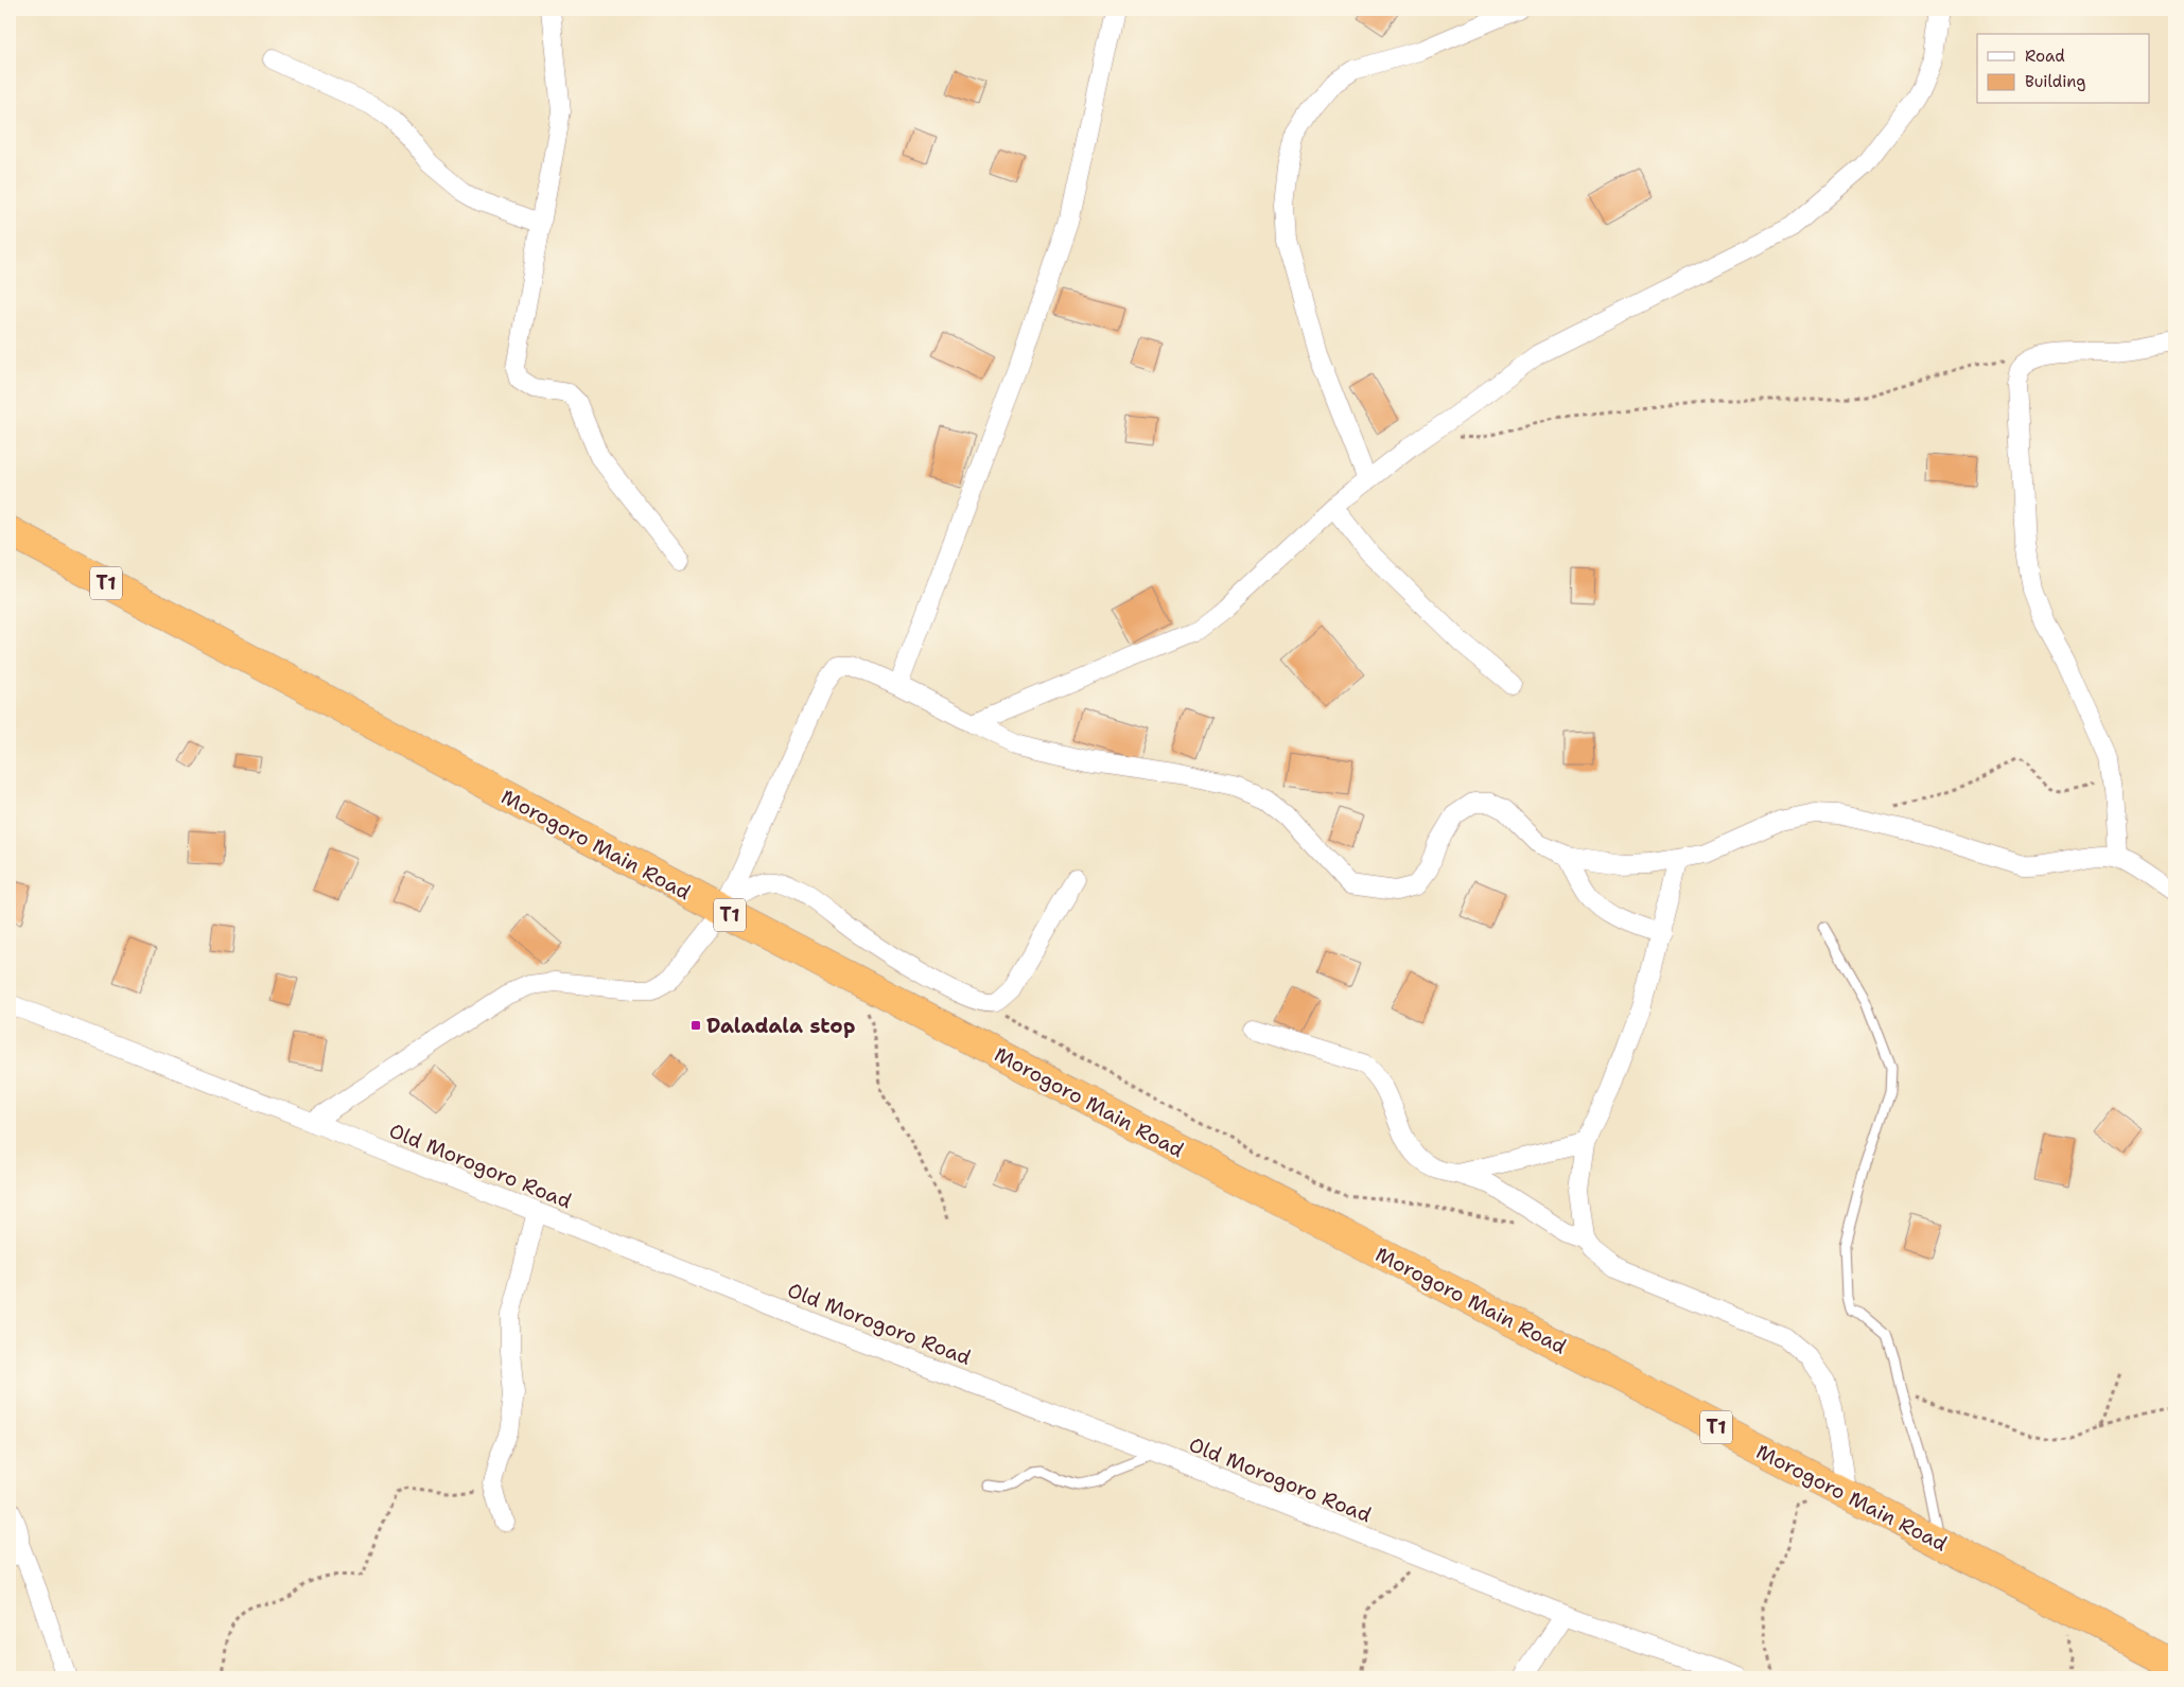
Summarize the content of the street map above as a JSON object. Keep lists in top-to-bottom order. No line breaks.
{"streets":{"highway":["T1","Morogoro Main Road"],"street":["Old Morogoro Road"]},"places":{"transit":["Daladala stop"]},"legend":["Road","Building"]}
